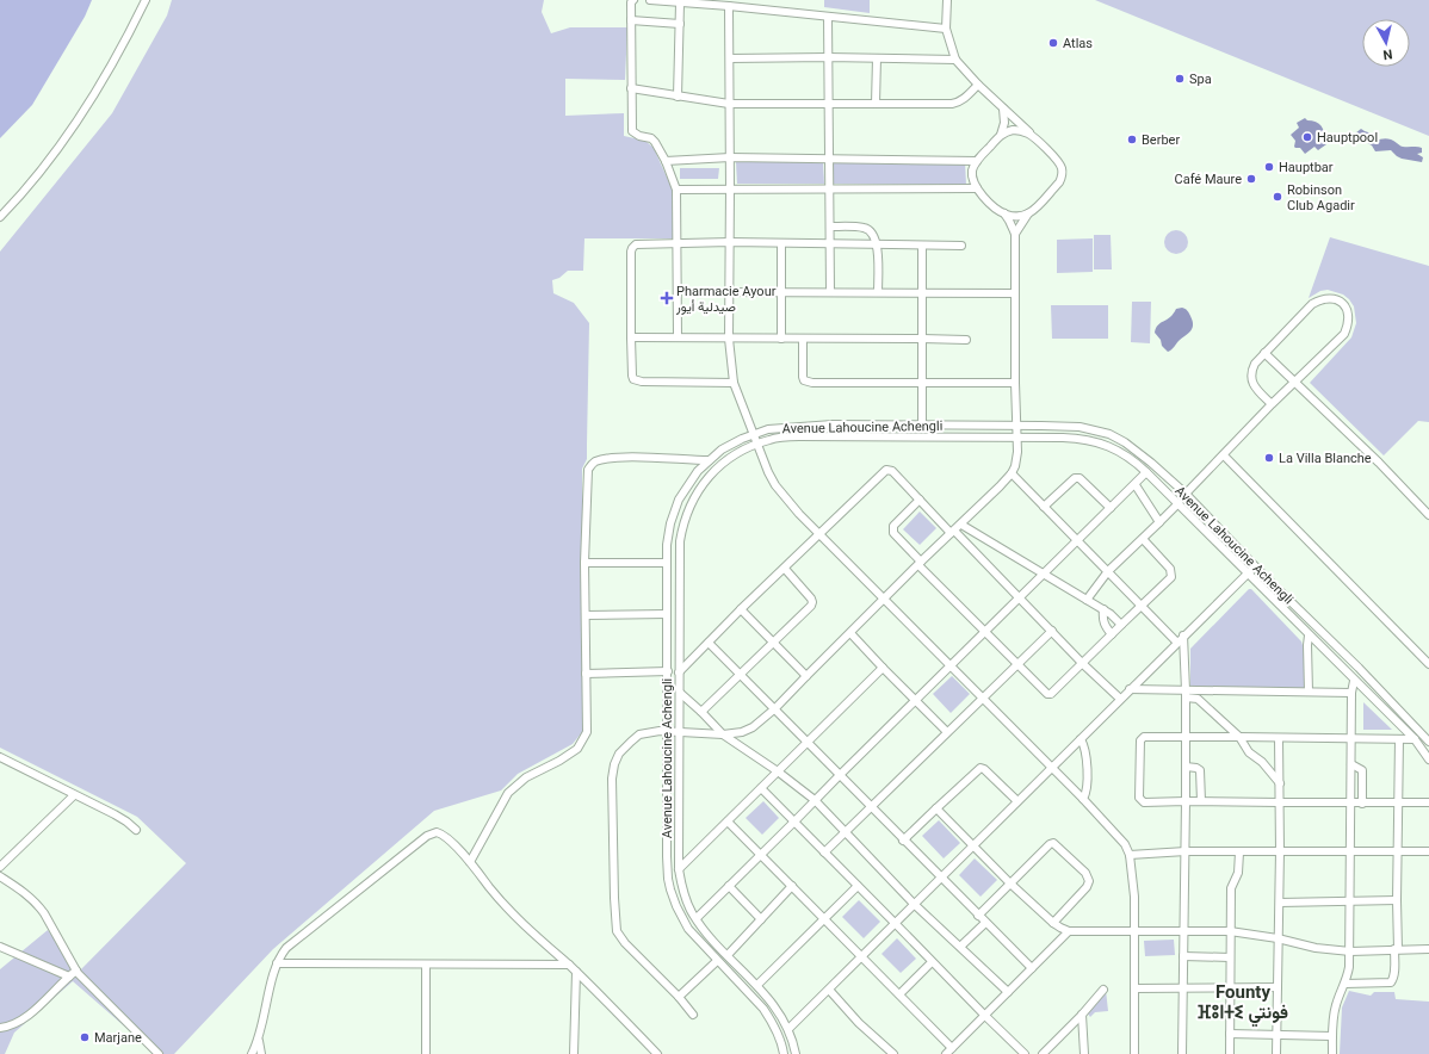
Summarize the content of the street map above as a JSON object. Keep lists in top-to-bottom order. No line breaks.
{"streets":{"street":["Avenue Lahoucine Achengli"]},"districts":["Founty ⴼⵓⵏⵜⵉ فونتي"],"places":{"other":["Atlas","Spa","Hauptpool","Berber","Hauptbar","Café Maure","Robinson Club Agadir","La Villa Blanche","Marjane"],"health":["Pharmacie Ayour صيدلية أيور"]},"north":"bottom"}
